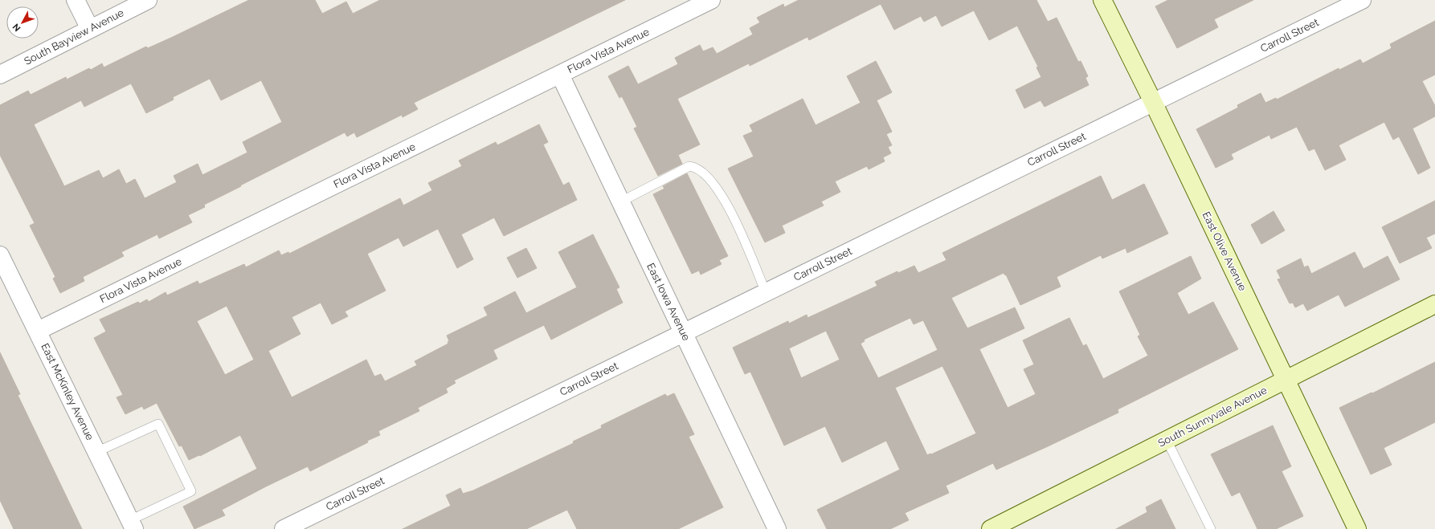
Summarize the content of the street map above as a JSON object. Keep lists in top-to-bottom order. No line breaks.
{"streets":{"street":["Carroll Street","South Bayview Avenue","Flora Vista Avenue","East Olive Avenue","East Iowa Avenue","East McKinley Avenue","South Sunnyvale Avenue"]},"crossings":[["Carroll Street","East Olive Avenue"],["Carroll Street","East Iowa Avenue"],["Flora Vista Avenue","East Iowa Avenue"],["Flora Vista Avenue","East McKinley Avenue"],["East Olive Avenue","South Sunnyvale Avenue"]],"north":"bottom left"}
